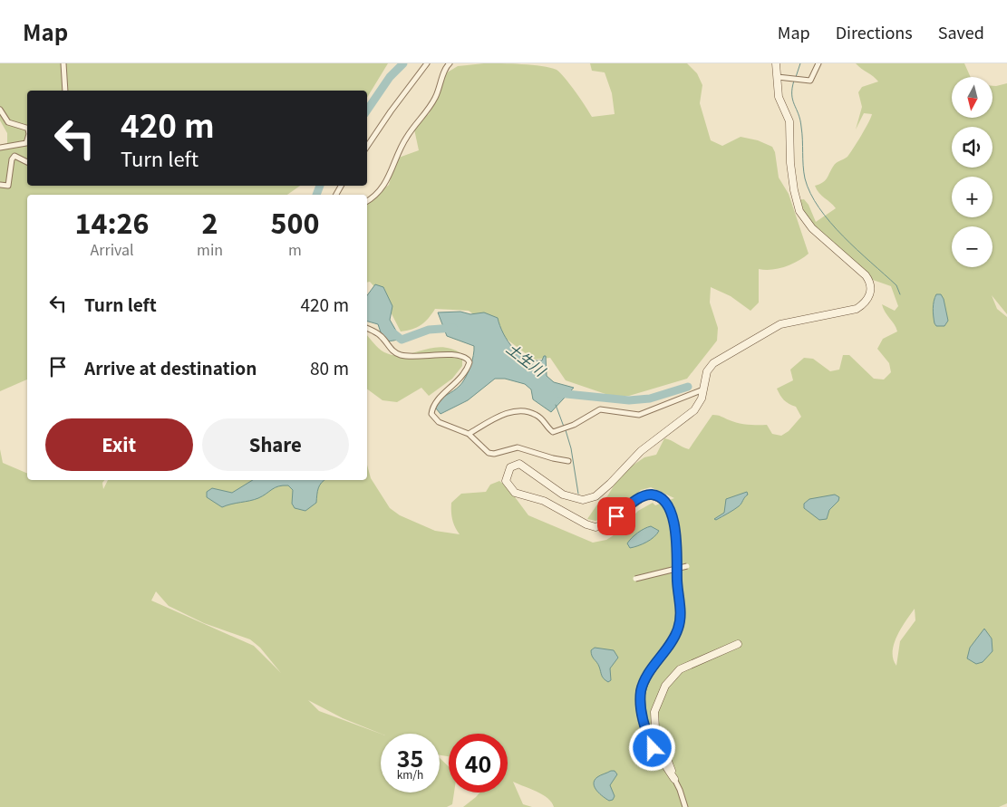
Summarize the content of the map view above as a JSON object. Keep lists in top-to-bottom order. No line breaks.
{"water":["土生川"],"north":"bottom","page":{"header":"Map","nav":["Map","Directions","Saved"],"map_buttons":["+","−"],"turn":["420 m","Turn left"],"eta":["14:26","Arrival","2","min","500","m"],"list":[{"name":"Turn left","value":"420 m"},{"name":"Arrive at destination","value":"80 m"}],"buttons":["Exit","Share"],"speed":"35 km/h","limit":"40"}}
